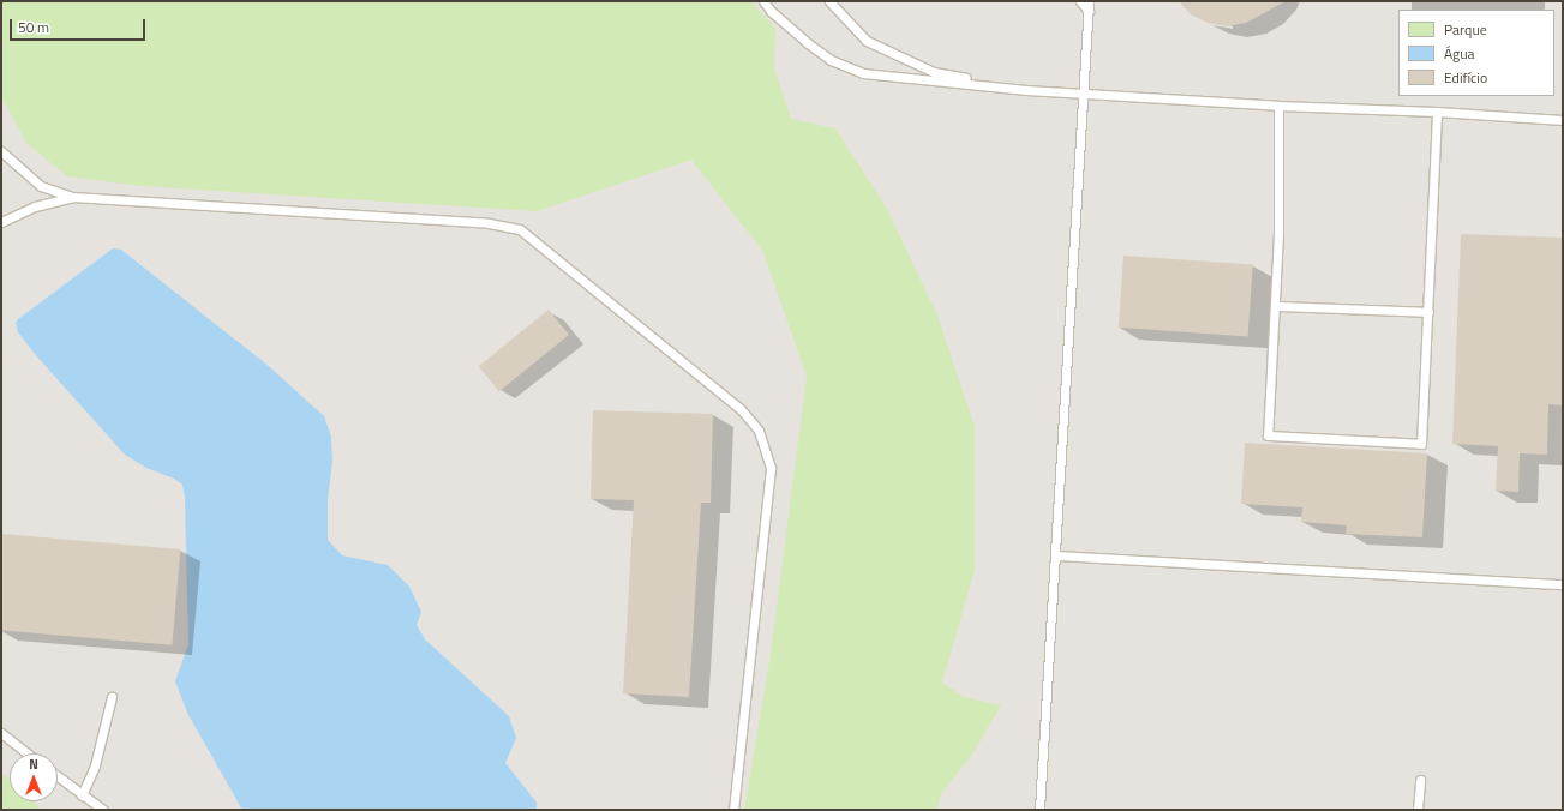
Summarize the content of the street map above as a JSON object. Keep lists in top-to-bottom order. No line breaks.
{"legend":["Parque","Água","Edifício"],"scale_bar":"50 m","north":"top"}
